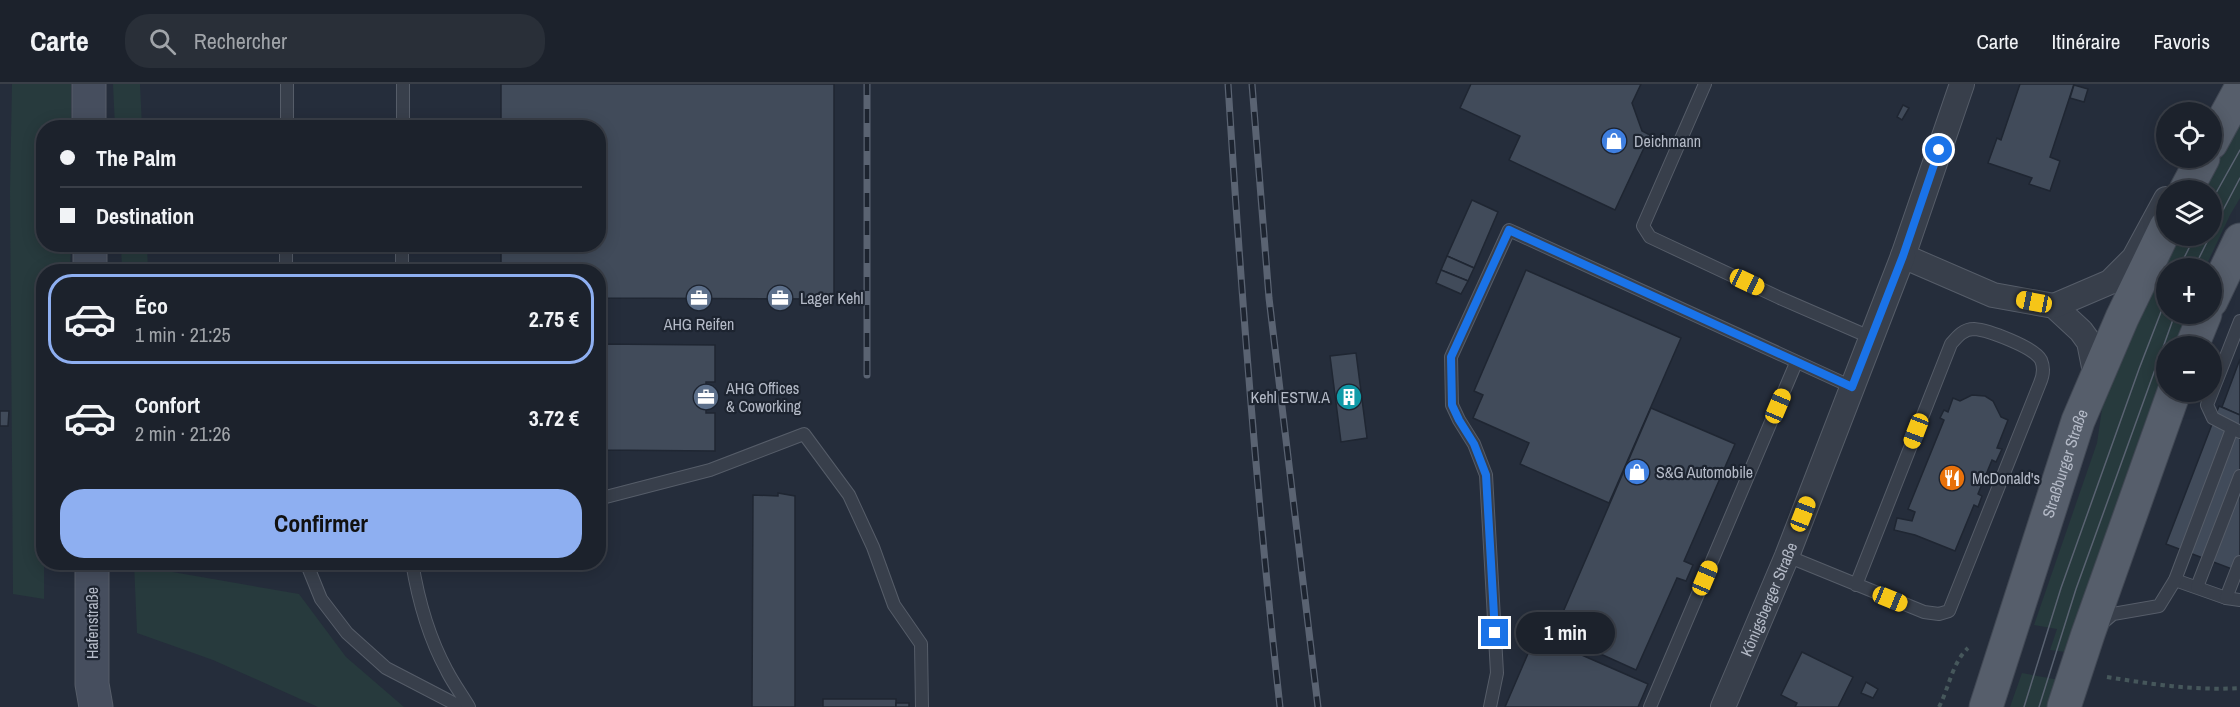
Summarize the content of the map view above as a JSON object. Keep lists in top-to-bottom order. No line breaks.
{"streets":{"main road":["Straßburger Straße"],"street":["Königsberger Straße","Hafenstraße"]},"places":{"shop":["Deichmann","S&G Automobile"],"office":["AHG Reifen","Lager Kehl","AHG Offices & Coworking"],"building":["Kehl ESTW.A"],"restaurant":["McDonald's"]},"page":{"header":"Carte","search":"Rechercher","nav":["Carte","Itinéraire","Favoris"],"map_buttons":["+","−"],"banner":["The Palm","Destination"],"list":[{"name":"Éco","note":"1 min · 21:25","value":"2.75 €"},{"name":"Confort","note":"2 min · 21:26","value":"3.72 €"}],"buttons":"Confirmer","bubble":"1 min"}}
